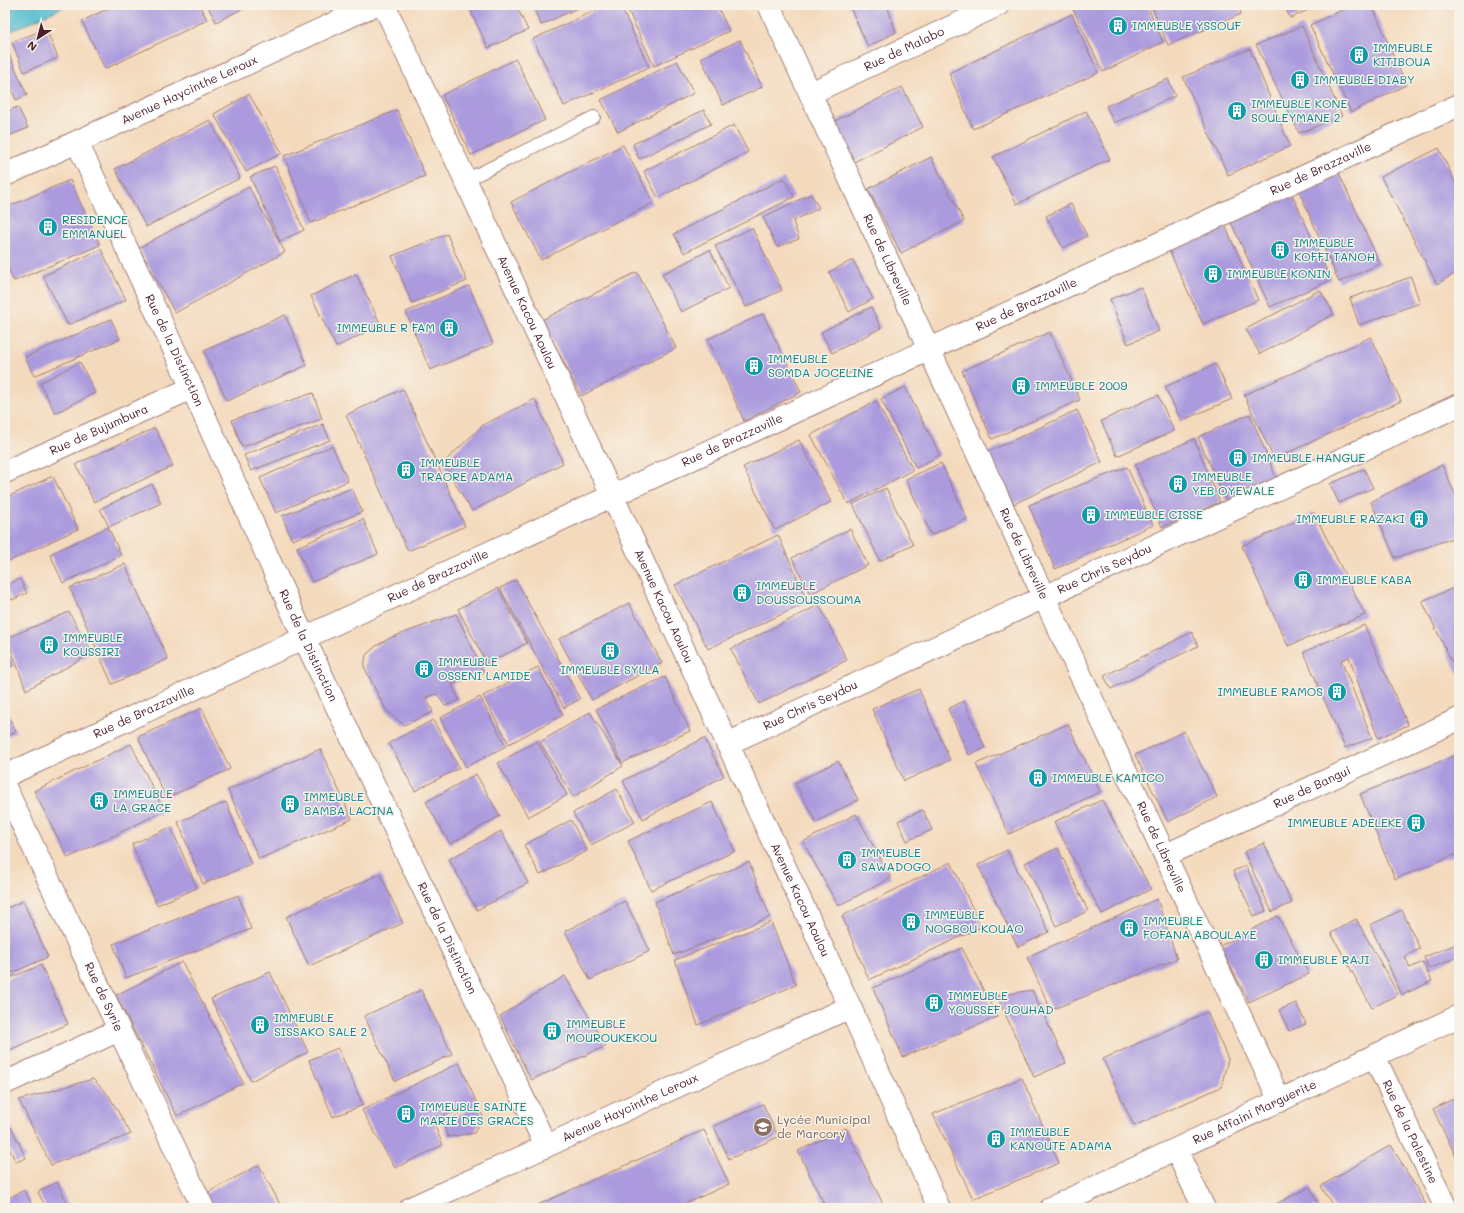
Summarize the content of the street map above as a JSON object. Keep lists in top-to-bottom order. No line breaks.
{"streets":{"street":["Rue de Malabo","Avenue Haycinthe Leroux","Rue de Brazzaville","Rue de Libreville","Avenue Kacou Aoulou","Rue de la Distinction","Rue de Bujumbura","Rue Chris Seydou","Rue de Bangui","Rue de Syrie","Rue Affaini Marguerite","Rue de la Palestine"]},"crossings":[["Rue de Malabo","Rue de Libreville"],["Avenue Haycinthe Leroux","Avenue Kacou Aoulou"],["Avenue Haycinthe Leroux","Rue de la Distinction"],["Rue de Brazzaville","Rue de Libreville"],["Rue de Brazzaville","Avenue Kacou Aoulou"],["Rue de Brazzaville","Rue de la Distinction"],["Rue de Libreville","Rue Chris Seydou"],["Rue de Libreville","Rue de Bangui"],["Rue de Libreville","Rue Affaini Marguerite"],["Avenue Kacou Aoulou","Rue Chris Seydou"],["Rue de la Distinction","Rue de Bujumbura"],["Rue Affaini Marguerite","Rue de la Palestine"]],"places":{"building":["IMMEUBLE YSSOUF","IMMEUBLE KITIBOUA","IMMEUBLE DIABY","IMMEUBLE KONE SOULEYMANE 2","RESIDENCE EMMANUEL","IMMEUBLE KOFFI TANOH","IMMEUBLE KONIN","IMMEUBLE R FAM","IMMEUBLE SOMDA JOCELINE","IMMEUBLE 2009","IMMEUBLE HANGUE","IMMEUBLE TRAORE ADAMA","IMMEUBLE YEB OYEWALE","IMMEUBLE CISSE","IMMEUBLE RAZAKI","IMMEUBLE KABA","IMMEUBLE DOUSSOUSSOUMA","IMMEUBLE KOUSSIRI","IMMEUBLE SYLLA","IMMEUBLE OSSENI LAMIDE","IMMEUBLE RAMOS","IMMEUBLE KAMICO","IMMEUBLE LA GRACE","IMMEUBLE BAMBA LACINA","IMMEUBLE ADELEKE","IMMEUBLE SAWADOGO","IMMEUBLE NOGBOU KOUAO","IMMEUBLE FOFANA ABOULAYE","IMMEUBLE RAJI","IMMEUBLE YOUSSEF JOUHAD","IMMEUBLE SISSAKO SALE 2","IMMEUBLE MOUROUKEKOU","IMMEUBLE SAINTE MARIE DES GRACES","IMMEUBLE KANOUTE ADAMA"],"school or university":["Lycée Municipal de Marcory"]},"north":"bottom left"}
